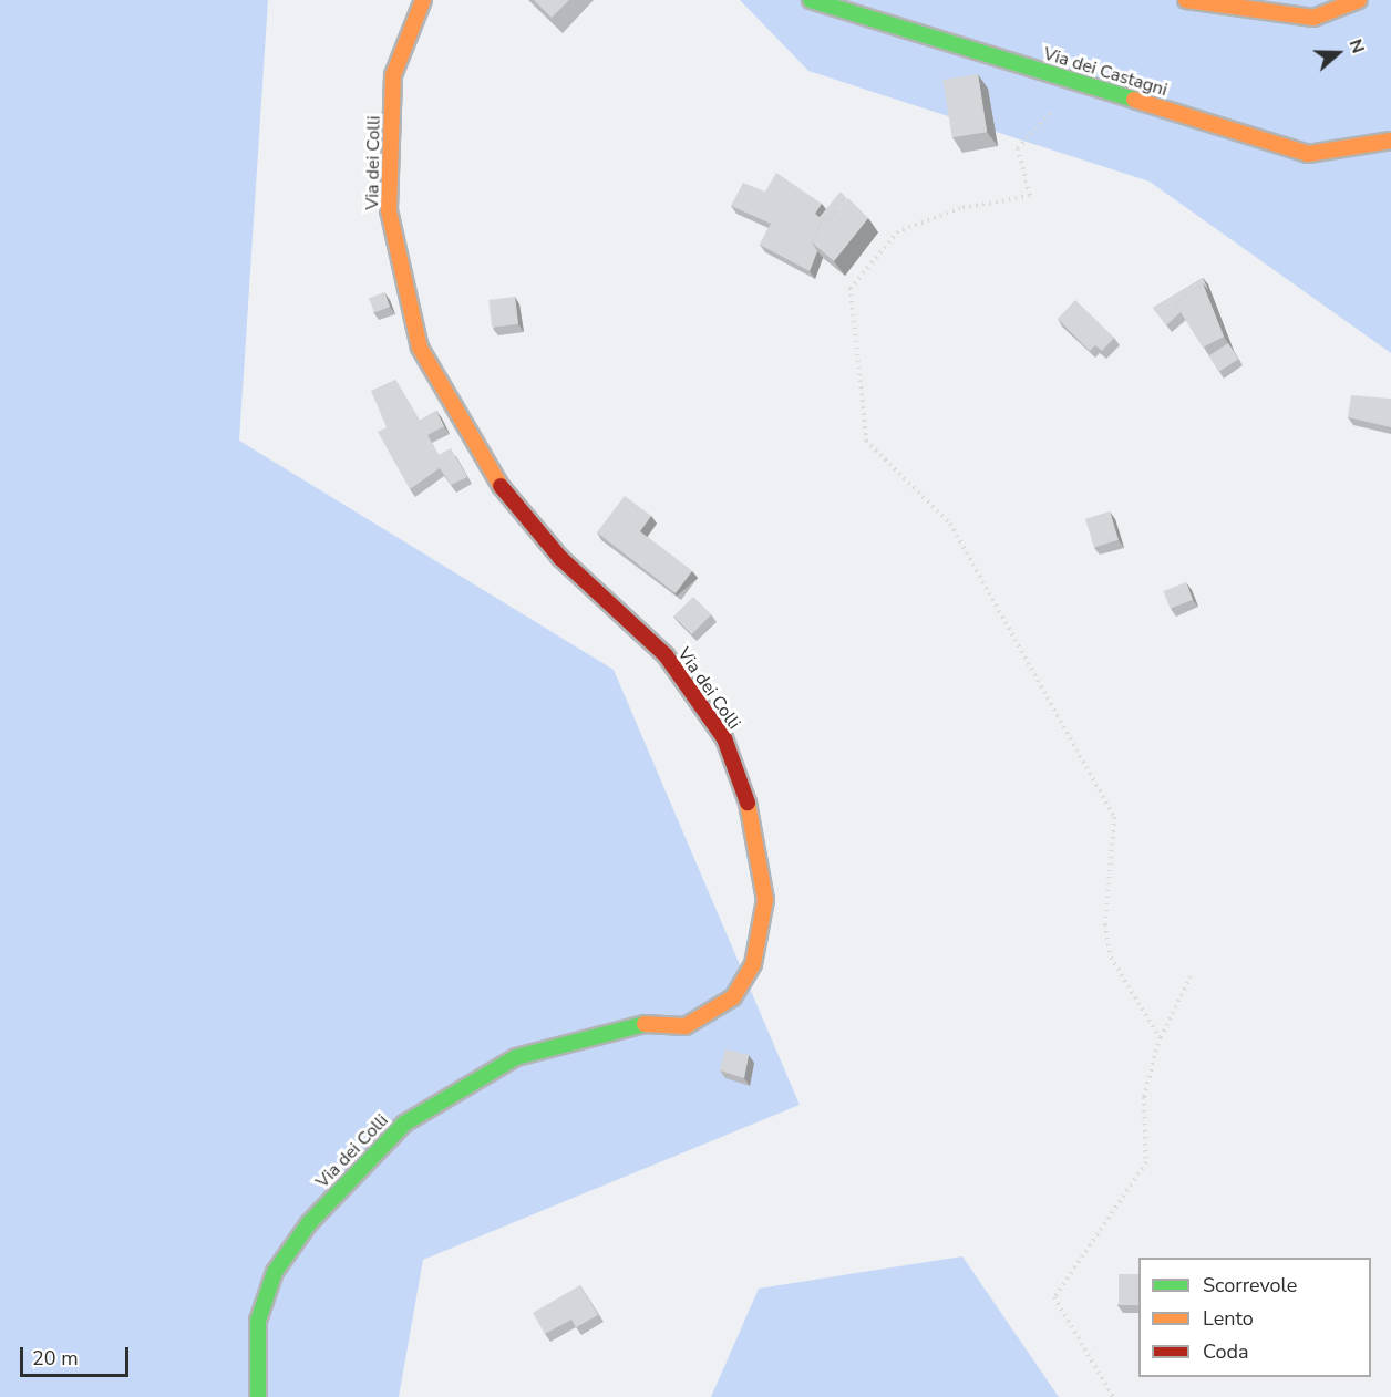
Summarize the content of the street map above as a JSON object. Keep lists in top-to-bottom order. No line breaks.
{"streets":{"street":["Via dei Castagni","Via dei Colli"]},"legend":["Scorrevole","Lento","Coda"],"scale_bar":"20 m","north":"right"}
